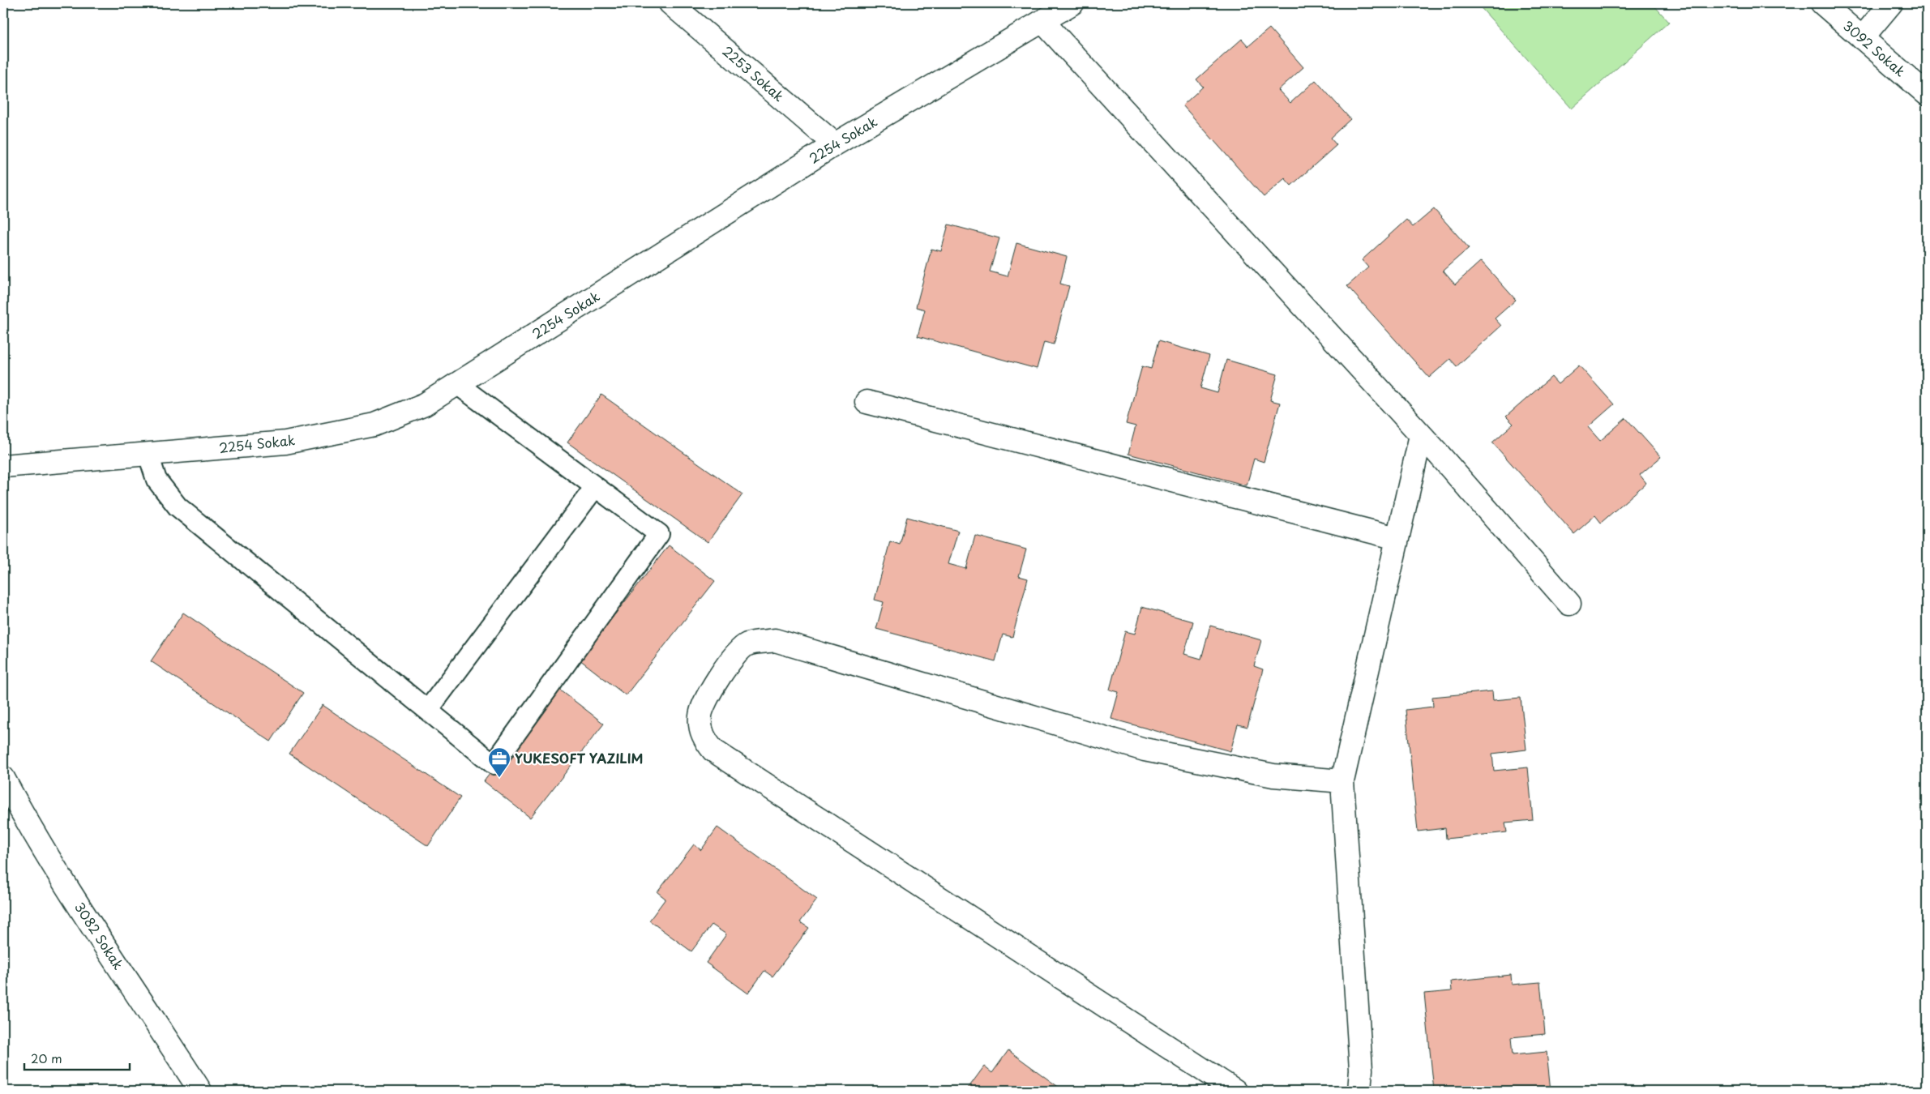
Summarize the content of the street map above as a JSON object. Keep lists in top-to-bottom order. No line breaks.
{"streets":{"street":["3092 Sokak","2253 Sokak","2254 Sokak","3082 Sokak"]},"crossings":[["2253 Sokak","2254 Sokak"]],"places":{"office":["YUKESOFT YAZILIM"]},"scale_bar":"20 m"}
